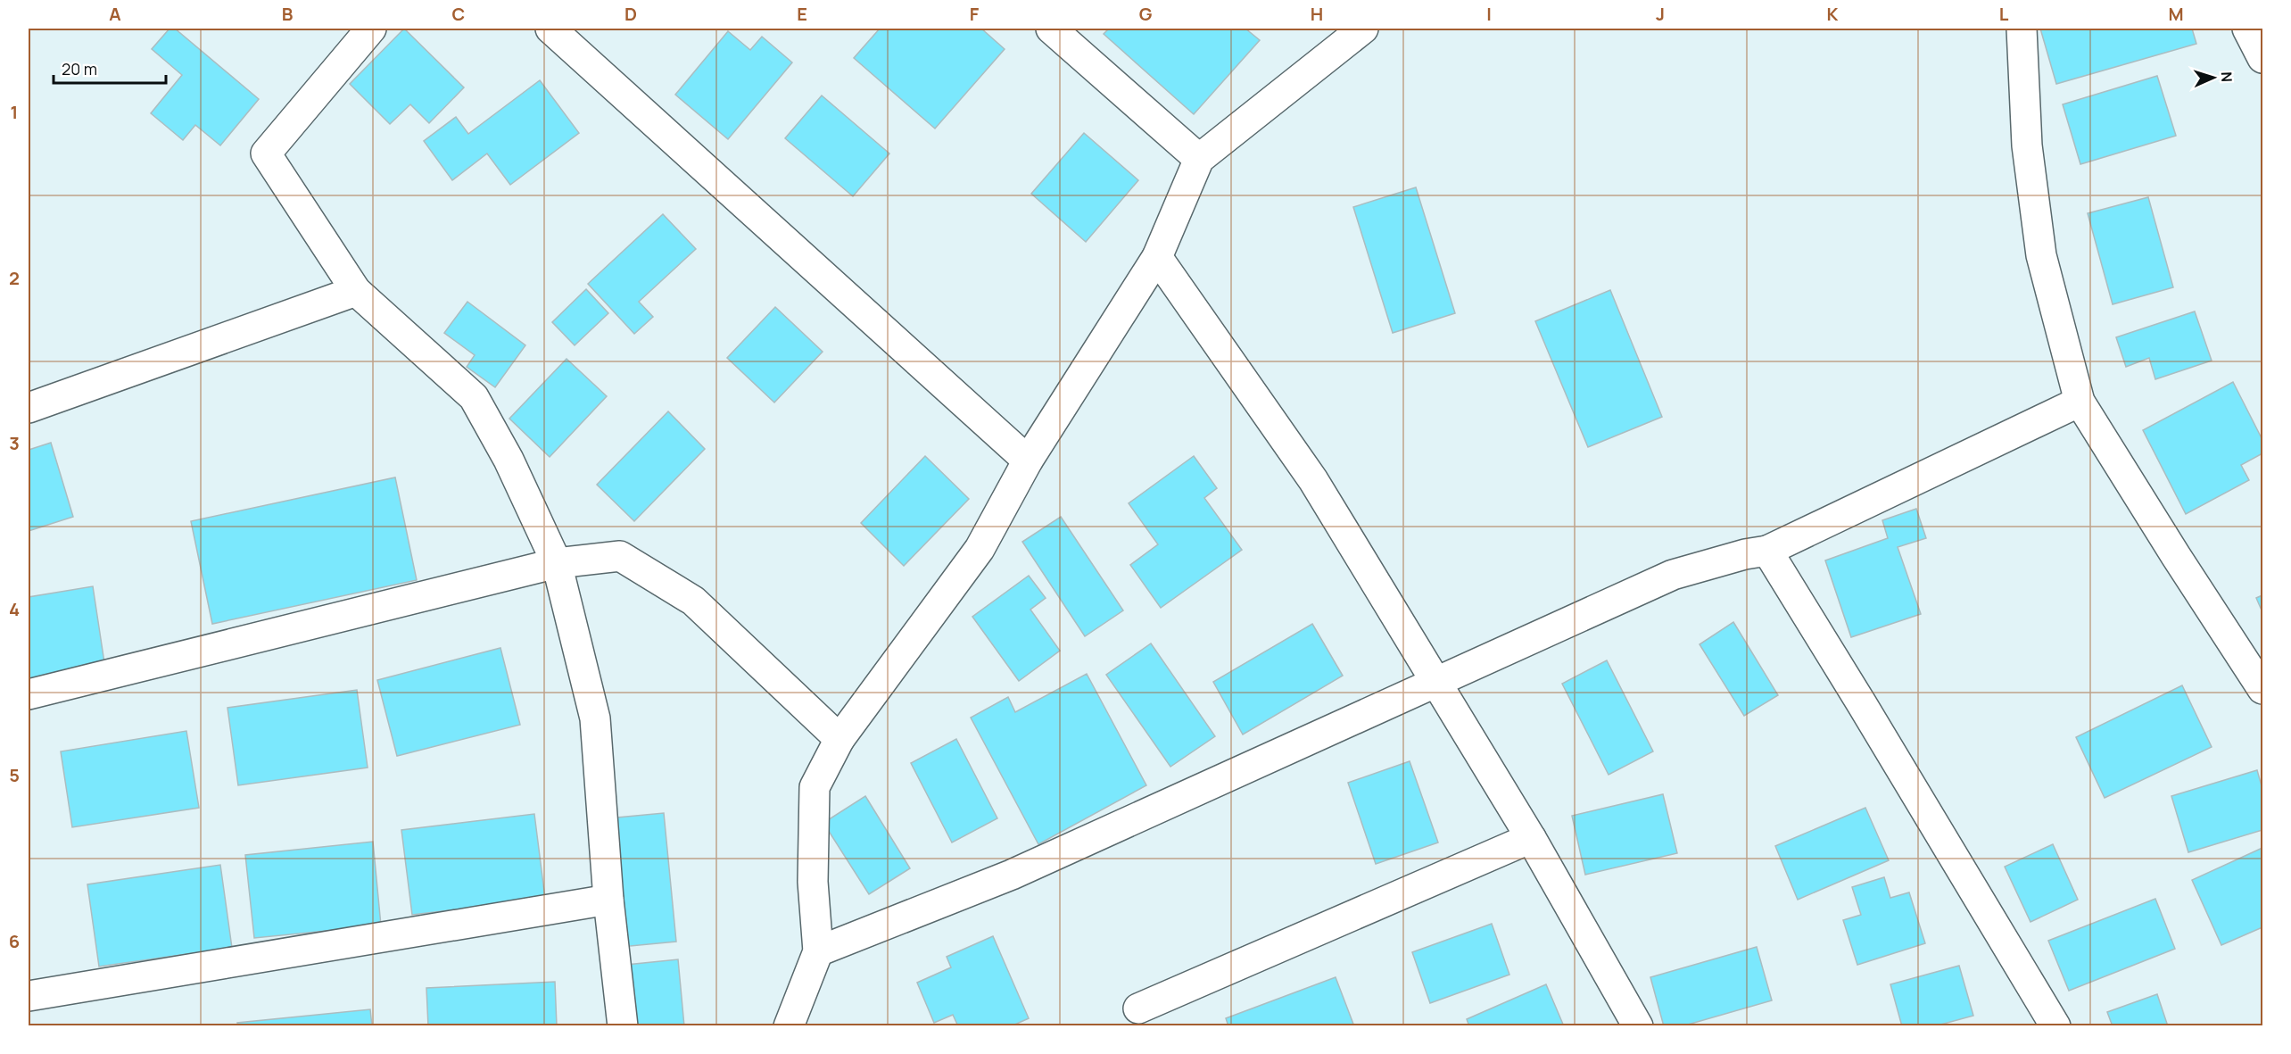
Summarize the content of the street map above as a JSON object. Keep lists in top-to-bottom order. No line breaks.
{"scale_bar":"20 m","north":"right","grid":{"columns":["A","B","C","D","E","F","G","H","I","J","K","L","M"],"rows":["1","2","3","4","5","6"]}}
